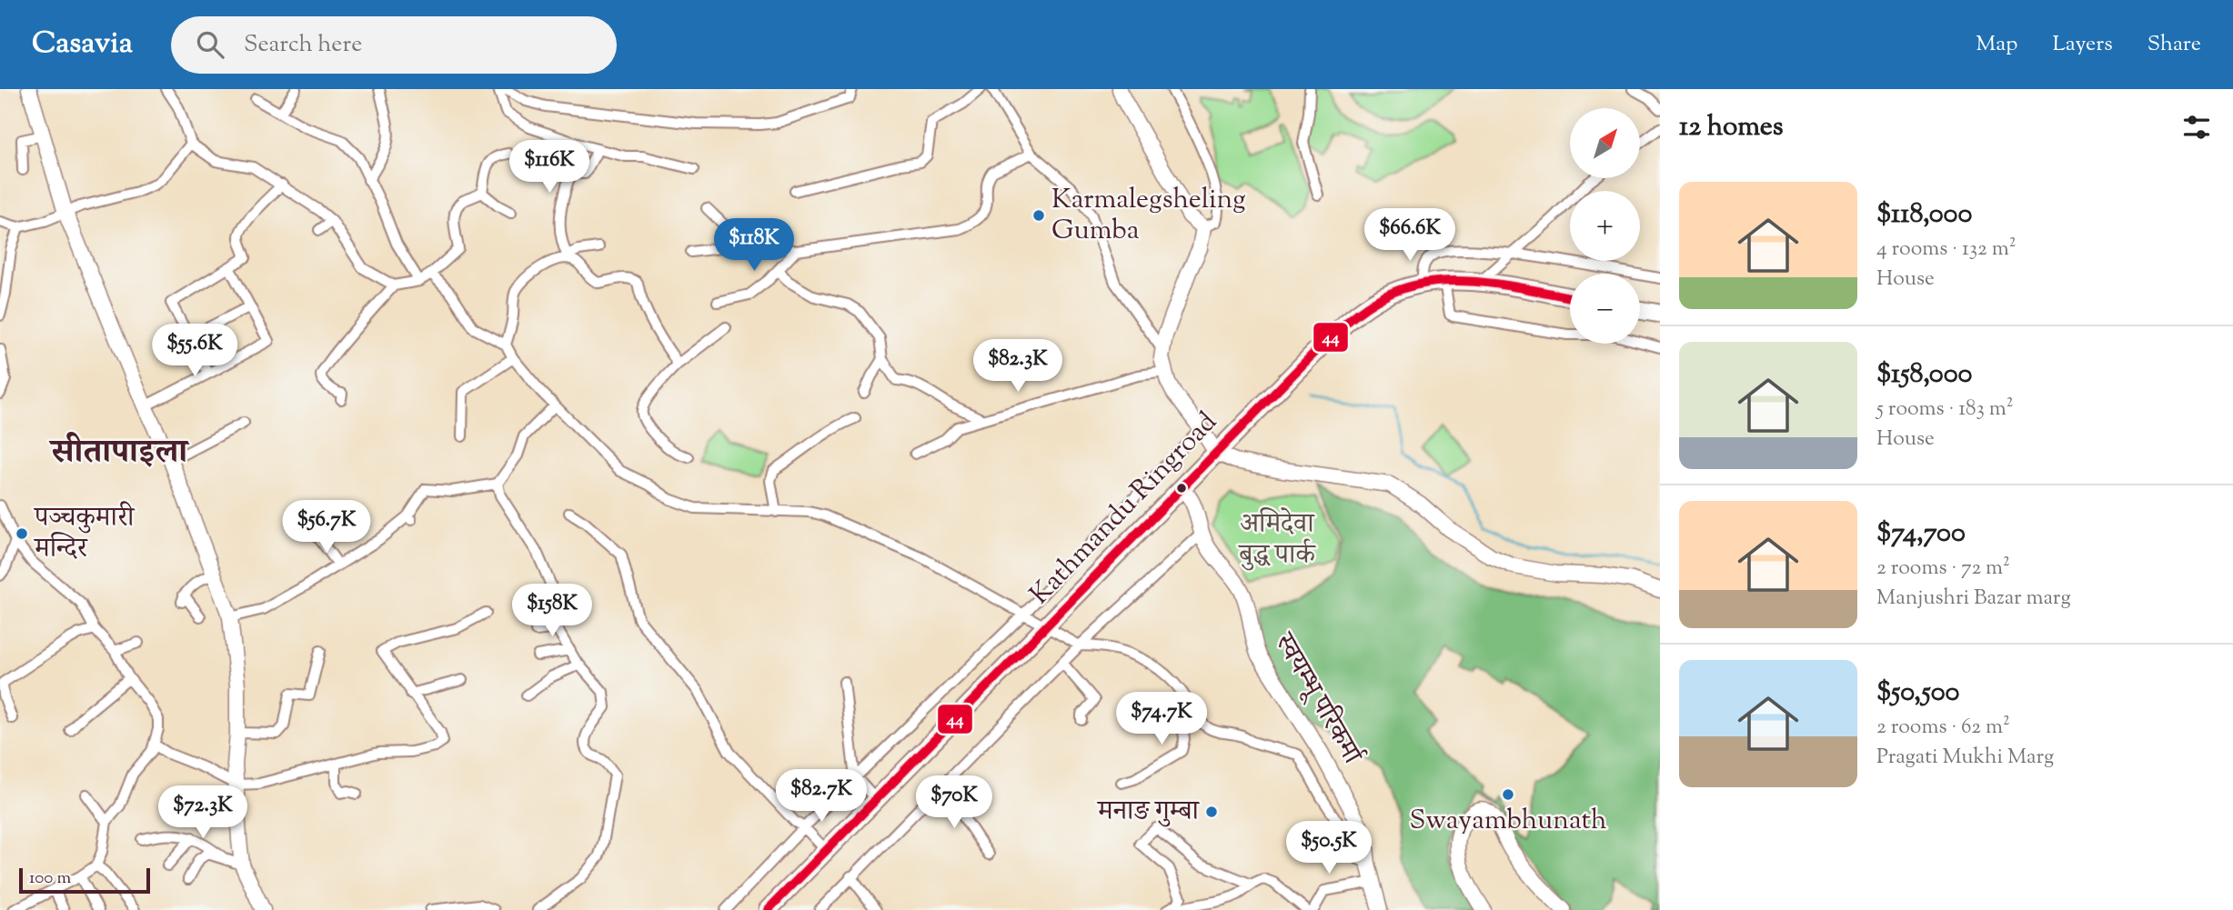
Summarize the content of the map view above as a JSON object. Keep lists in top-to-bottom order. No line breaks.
{"streets":{"highway":["Kathmandu Ringroad"],"main road":["स्वयम्भू परिकर्मा"]},"crossings":[["Kathmandu Ringroad","स्वयम्भू परिकर्मा"]],"districts":["सीतापाइला"],"parks":["अमिदेवा बुद्ध पार्क"],"places":["Karmalegsheling Gumba","पञ्चकुमारी मन्दिर","Swayambhunath","मनाङ गुम्बा"],"lines":["transit line 44"],"scale_bar":"100 m","north":"top right","page":{"header":"Casavia","search":"Search here","nav":["Map","Layers","Share"],"heading":"12 homes","map_buttons":["+","−"],"price":["$116K","$66.6K","$118K","$55.6K","$82.3K","$56.7K","$158K","$74.7K","$82.7K","$70K","$72.3K","$50.5K"],"list":[{"name":"$118,000","note":"4 rooms · 132 m² · House"},{"name":"$158,000","note":"5 rooms · 183 m² · House"},{"name":"$74,700","note":"2 rooms · 72 m² · Manjushri Bazar marg"},{"name":"$50,500","note":"2 rooms · 62 m² · Pragati Mukhi Marg"}],"scale":"100 m"}}
